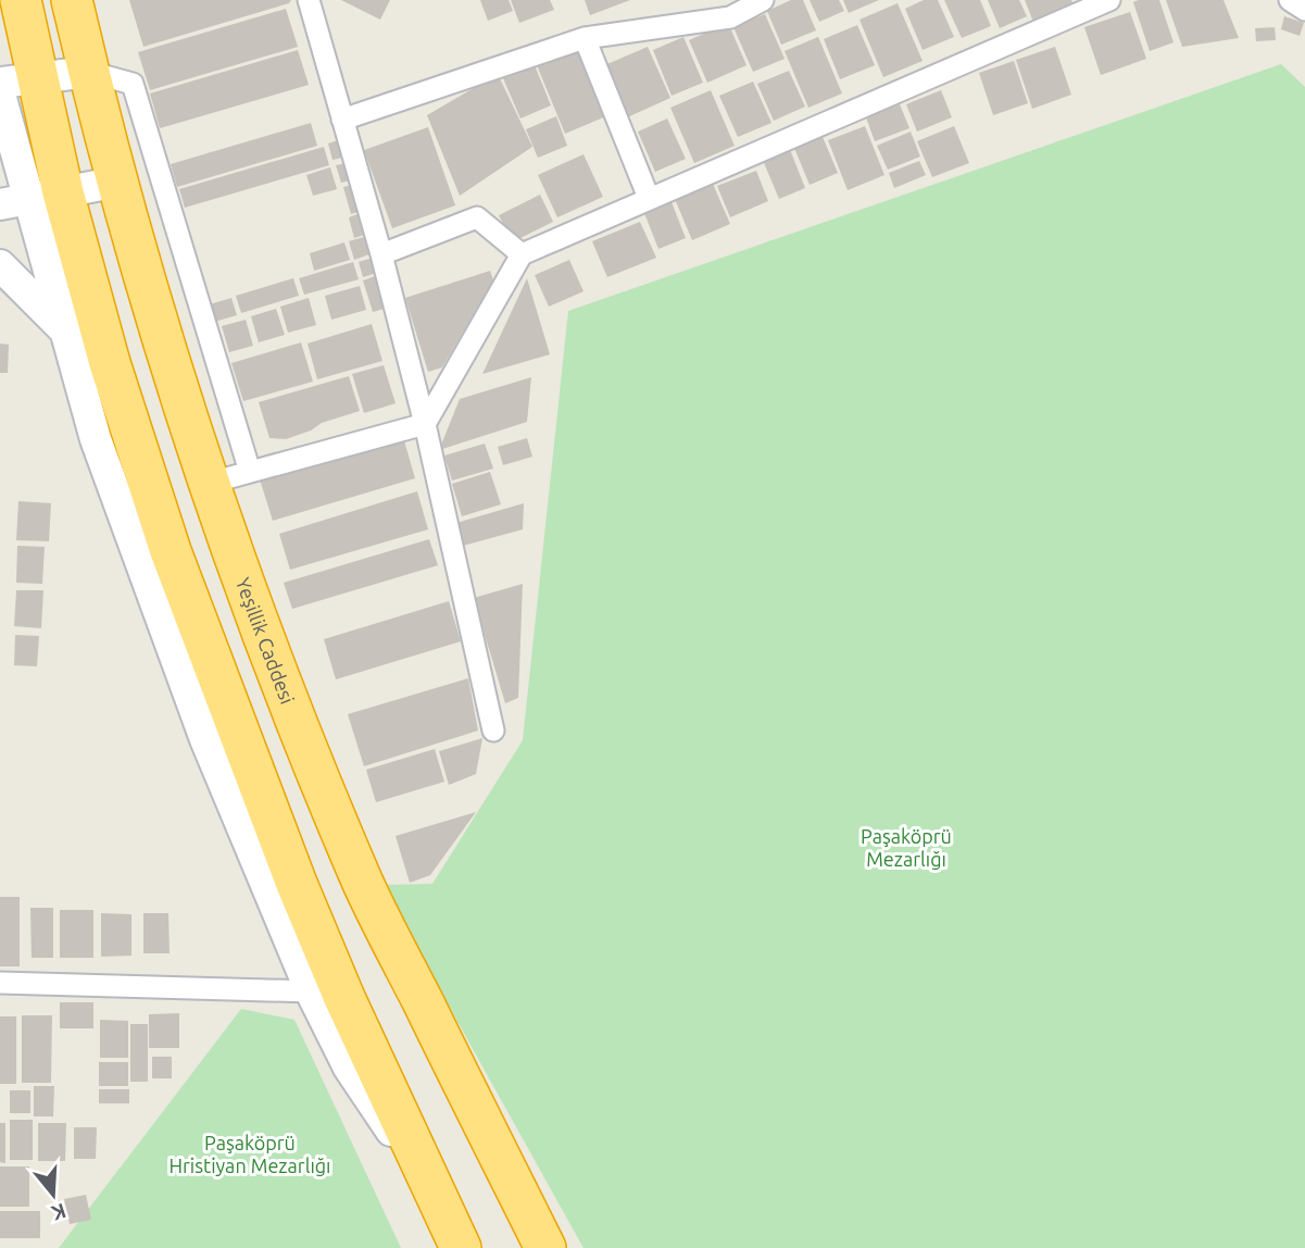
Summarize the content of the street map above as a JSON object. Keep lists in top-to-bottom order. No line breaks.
{"streets":{"highway":["Yeşillik Caddesi"]},"parks":["Paşaköprü Mezarlığı","Paşaköprü Hristiyan Mezarlığı"],"north":"bottom"}
